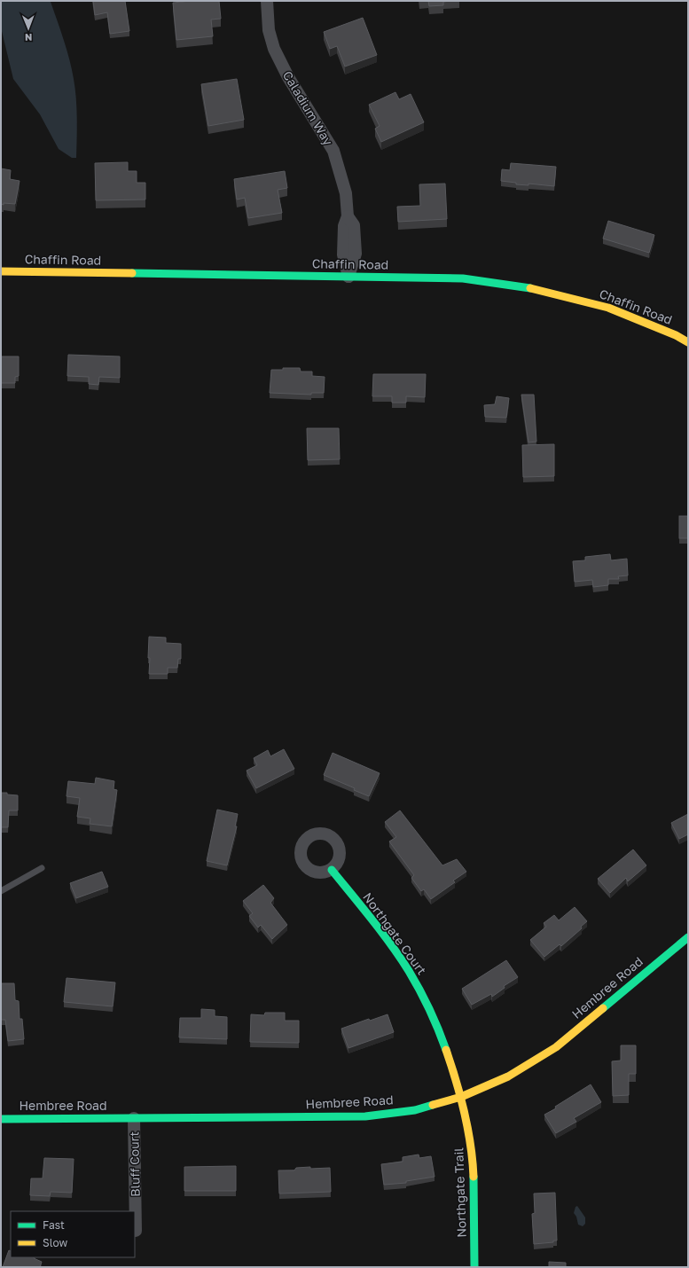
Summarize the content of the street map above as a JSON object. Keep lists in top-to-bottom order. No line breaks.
{"streets":{"street":["Caladium Way","Chaffin Road","Northgate Court","Hembree Road","Bluff Court","Northgate Trail"]},"crossings":[["Caladium Way","Chaffin Road"],["Northgate Court","Hembree Road"],["Northgate Court","Northgate Trail"],["Hembree Road","Bluff Court"],["Hembree Road","Northgate Trail"]],"legend":["Fast","Slow"],"north":"bottom"}
